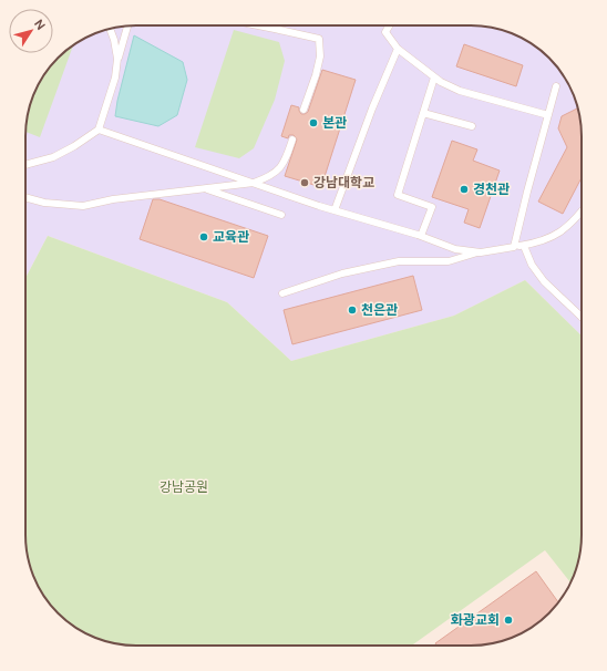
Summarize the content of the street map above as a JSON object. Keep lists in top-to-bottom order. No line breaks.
{"parks":["강남공원"],"places":["본관","강남대학교","경천관","교육관","천은관","화광교회"],"north":"top right"}
